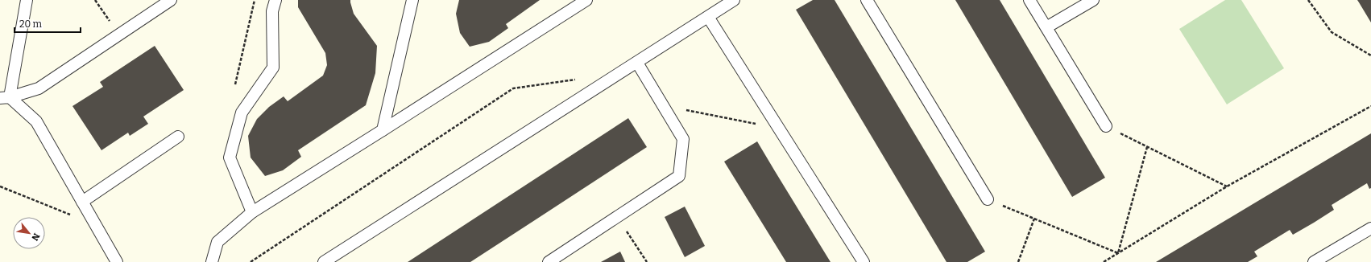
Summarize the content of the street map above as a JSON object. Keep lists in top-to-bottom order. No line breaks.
{"scale_bar":"20 m","north":"bottom right"}
